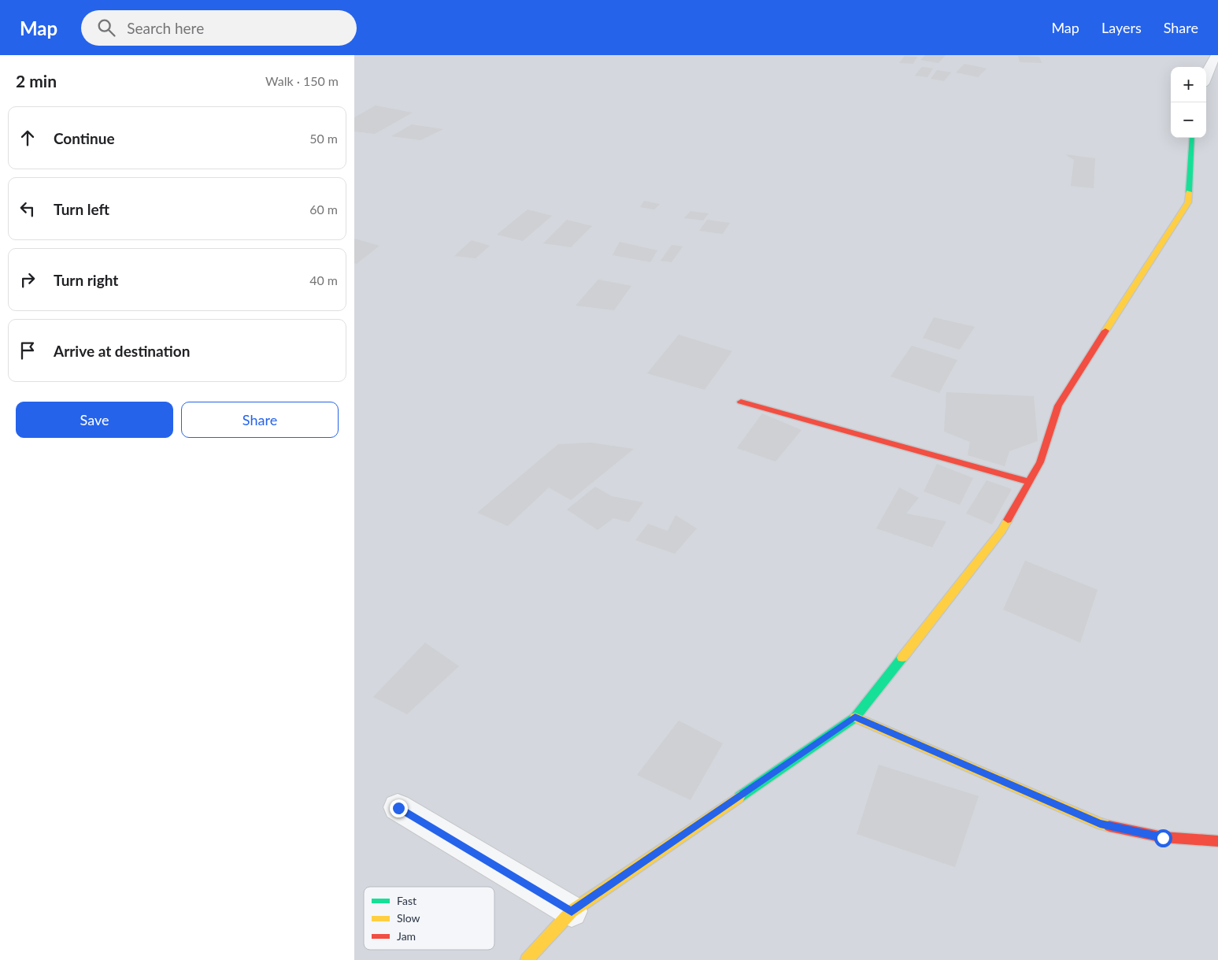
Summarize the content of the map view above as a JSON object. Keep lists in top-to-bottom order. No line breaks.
{"legend":["Fast","Slow","Jam"],"page":{"header":"Map","search":"Search here","nav":["Map","Layers","Share"],"heading":["2 min","Walk · 150 m"],"map_buttons":["+","−"],"list":[["Continue","50 m"],["Turn left","60 m"],["Turn right","40 m"],"Arrive at destination"],"buttons":["Save","Share"]}}
